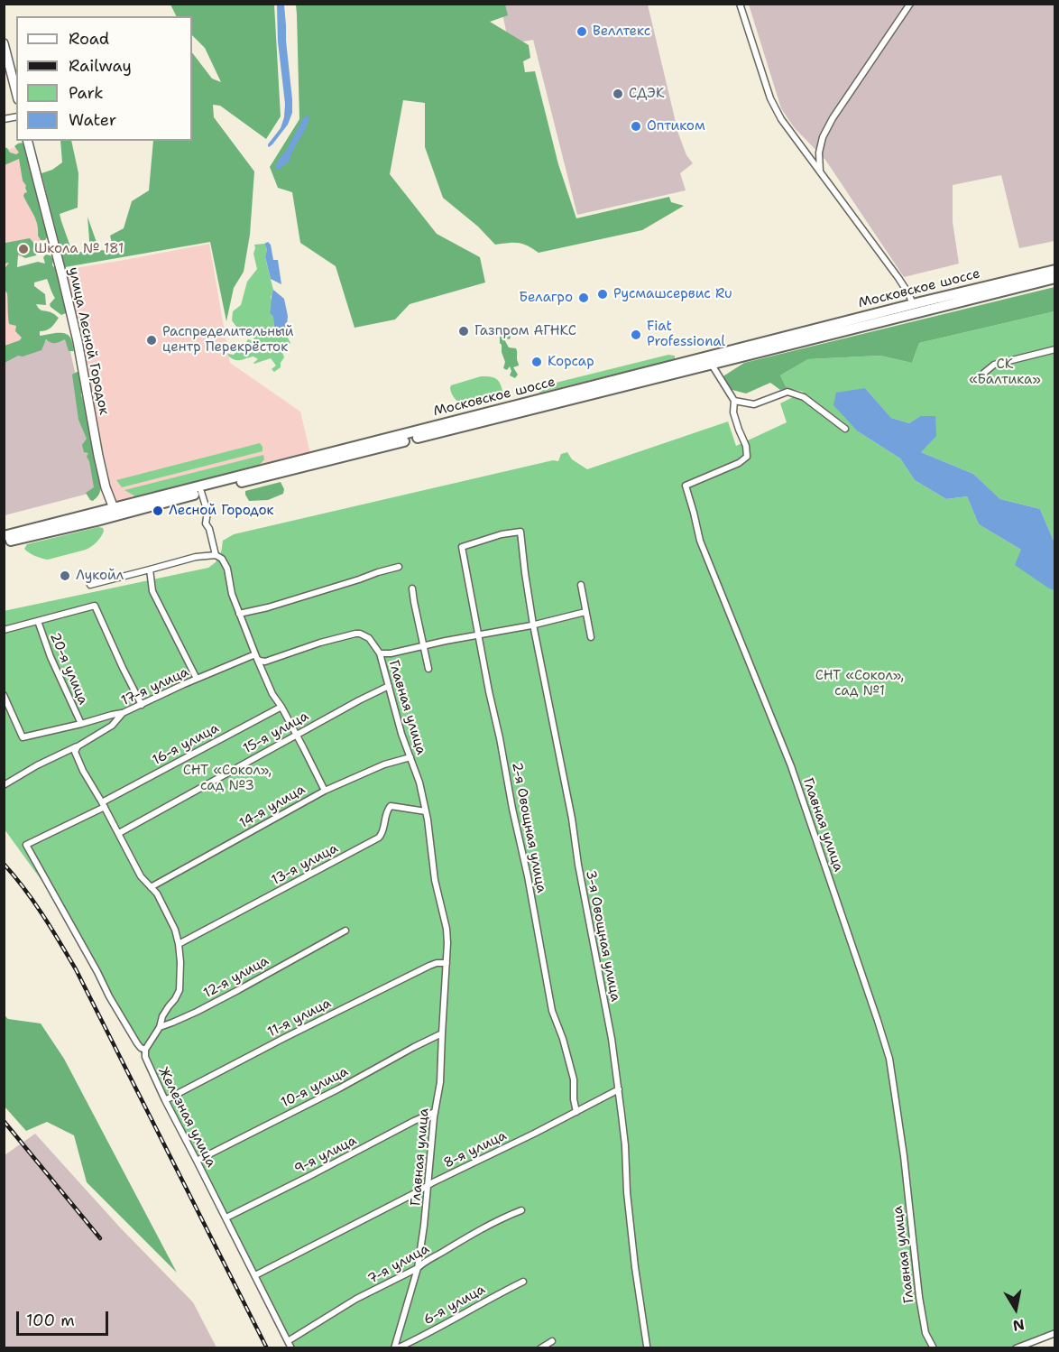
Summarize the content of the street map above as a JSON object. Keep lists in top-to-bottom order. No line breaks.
{"streets":{"main road":["Московское шоссе"],"street":["улица Лесной Городок","20-я улица","17-я улица","Главная улица","15-я улица","16-я улица","14-я улица","2-я Овощная улица","13-я улица","3-я Овощная улица","12-я улица","11-я улица","10-я улица","Железная улица","8-я улица","9-я улица","7-я улица","6-я улица"]},"crossings":[["Московское шоссе","улица Лесной Городок"],["Московское шоссе","Главная улица"],["17-я улица","Главная улица"],["Главная улица","15-я улица"],["Главная улица","14-я улица"],["Главная улица","13-я улица"],["Главная улица","11-я улица"],["Главная улица","10-я улица"],["Главная улица","8-я улица"],["Главная улица","9-я улица"],["Главная улица","7-я улица"],["Главная улица","6-я улица"],["16-я улица","Железная улица"],["2-я Овощная улица","3-я Овощная улица"],["2-я Овощная улица","8-я улица"],["3-я Овощная улица","8-я улица"],["11-я улица","Железная улица"],["10-я улица","Железная улица"],["Железная улица","8-я улица"],["Железная улица","9-я улица"],["Железная улица","7-я улица"]],"parks":["СК «Балтика»","СНТ «Сокол», сад №1","СНТ «Сокол», сад №3"],"places":["Веллтекс","СДЭК","Оптиком","Школа № 181","Русмашсервис Ru","Белагро","Газпром АГНКС","Fiat Professional","Распределительный центр Перекрёсток","Корсар","Лесной Городок","Лукойл"],"legend":["Road","Railway","Park","Water"],"scale_bar":"100 m","north":"bottom"}
